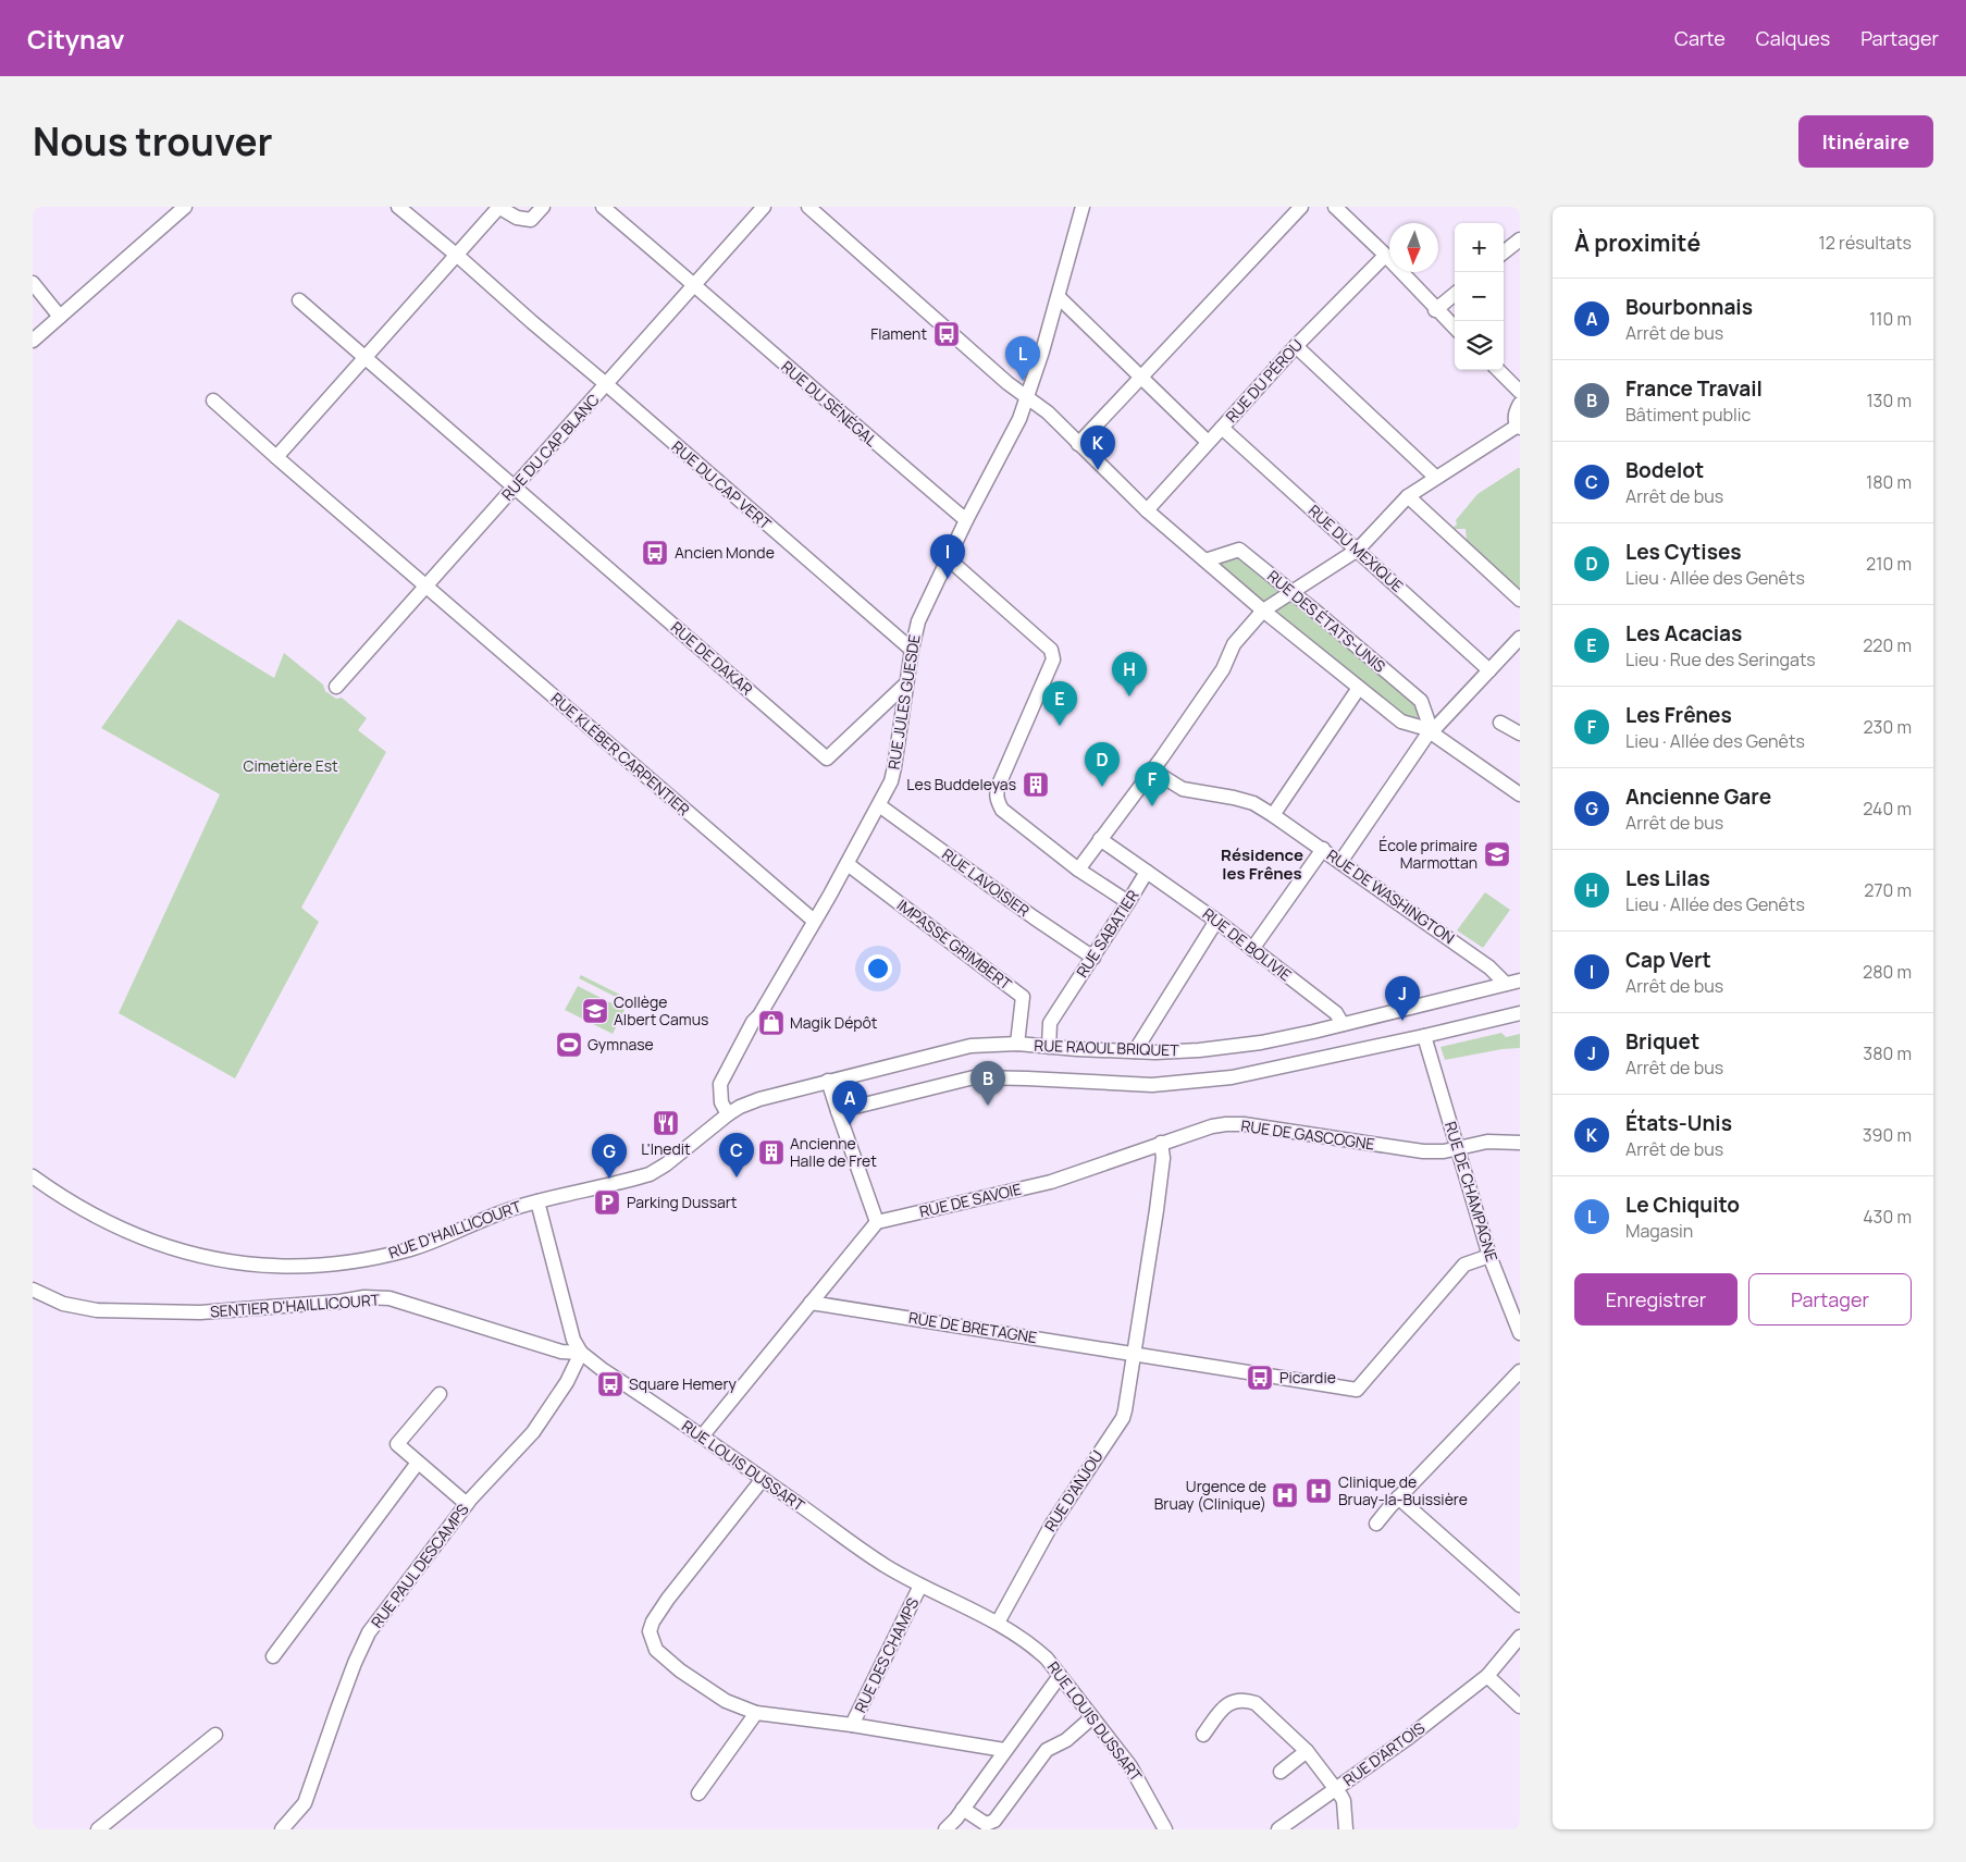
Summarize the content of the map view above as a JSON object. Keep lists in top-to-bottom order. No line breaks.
{"streets":{"street":["RUE DU PÉROU","RUE DU SÉNÉGAL","RUE DU CAP BLANC","RUE DU CAP VERT","RUE DU MEXIQUE","RUE DES ÉTATS-UNIS","RUE DE DAKAR","RUE JULES GUESDE","RUE KLÉBER CARPENTIER","RUE LAVOISIER","RUE DE WASHINGTON","RUE SABATIER","IMPASSE GRIMBERT","RUE DE BOLIVIE","RUE RAOUL BRIQUET","RUE DE GASCOGNE","RUE DE CHAMPAGNE","RUE DE SAVOIE","RUE D'HAILLICOURT","SENTIER D'HAILLICOURT","RUE DE BRETAGNE","RUE LOUIS DUSSART","RUE D'ANJOU","RUE PAUL DESCAMPS","RUE DES CHAMPS","RUE D'ARTOIS"]},"crossings":[["RUE DU PÉROU","RUE DU MEXIQUE"],["RUE DU PÉROU","RUE DES ÉTATS-UNIS"],["RUE DU SÉNÉGAL","RUE DU CAP BLANC"],["RUE DU SÉNÉGAL","RUE JULES GUESDE"],["RUE DU CAP BLANC","RUE DU CAP VERT"],["RUE DU CAP BLANC","RUE DE DAKAR"],["RUE DU CAP BLANC","RUE KLÉBER CARPENTIER"],["RUE DU CAP VERT","RUE JULES GUESDE"],["RUE DES ÉTATS-UNIS","RUE JULES GUESDE"],["RUE DE DAKAR","RUE JULES GUESDE"],["RUE JULES GUESDE","RUE KLÉBER CARPENTIER"],["RUE JULES GUESDE","RUE LAVOISIER"],["RUE JULES GUESDE","IMPASSE GRIMBERT"],["RUE JULES GUESDE","RUE RAOUL BRIQUET"],["RUE LAVOISIER","RUE SABATIER"],["RUE DE WASHINGTON","RUE RAOUL BRIQUET"],["RUE SABATIER","RUE DE BOLIVIE"],["RUE SABATIER","RUE RAOUL BRIQUET"],["IMPASSE GRIMBERT","RUE RAOUL BRIQUET"],["RUE DE BOLIVIE","RUE RAOUL BRIQUET"],["RUE DE GASCOGNE","RUE DE CHAMPAGNE"],["RUE DE GASCOGNE","RUE DE SAVOIE"],["RUE DE GASCOGNE","RUE D'ANJOU"],["RUE DE CHAMPAGNE","RUE DE BRETAGNE"],["RUE DE SAVOIE","RUE D'ANJOU"],["RUE D'HAILLICOURT","RUE LOUIS DUSSART"],["SENTIER D'HAILLICOURT","RUE LOUIS DUSSART"],["SENTIER D'HAILLICOURT","RUE PAUL DESCAMPS"],["RUE DE BRETAGNE","RUE D'ANJOU"],["RUE LOUIS DUSSART","RUE D'ANJOU"],["RUE LOUIS DUSSART","RUE PAUL DESCAMPS"],["RUE LOUIS DUSSART","RUE DES CHAMPS"]],"districts":["Résidence les Frênes"],"parks":["Cimetière Est"],"places":{"bus stop":["Flament","Ancien Monde","Picardie","Square Hemery"],"building":["Les Buddeleyas","Ancienne Halle de Fret"],"school or university":["École primaire Marmottan","Collège Albert Camus"],"shop":["Magik Dépôt"],"sports":["Gymnase"],"restaurant":["L'Inedit"],"parking":["Parking Dussart"],"hospital":["Clinique de Bruay-la-Buissière","Urgence de Bruay (Clinique)"]},"north":"bottom","page":{"header":"Citynav","nav":["Carte","Calques","Partager"],"title":"Nous trouver","buttons":["Itinéraire",["Enregistrer","Partager"]],"heading":["À proximité","12 résultats"],"map_buttons":["+","−"],"list":[{"mark":"A","name":"Bourbonnais","note":"Arrêt de bus","value":"110 m"},{"mark":"B","name":"France Travail","note":"Bâtiment public","value":"130 m"},{"mark":"C","name":"Bodelot","note":"Arrêt de bus","value":"180 m"},{"mark":"D","name":"Les Cytises","note":"Lieu · Allée des Genêts","value":"210 m"},{"mark":"E","name":"Les Acacias","note":"Lieu · Rue des Seringats","value":"220 m"},{"mark":"F","name":"Les Frênes","note":"Lieu · Allée des Genêts","value":"230 m"},{"mark":"G","name":"Ancienne Gare","note":"Arrêt de bus","value":"240 m"},{"mark":"H","name":"Les Lilas","note":"Lieu · Allée des Genêts","value":"270 m"},{"mark":"I","name":"Cap Vert","note":"Arrêt de bus","value":"280 m"},{"mark":"J","name":"Briquet","note":"Arrêt de bus","value":"380 m"},{"mark":"K","name":"États-Unis","note":"Arrêt de bus","value":"390 m"},{"mark":"L","name":"Le Chiquito","note":"Magasin","value":"430 m"}],"pins":["L","K","I","H","E","D","F","J","B","A","C","G"]}}
